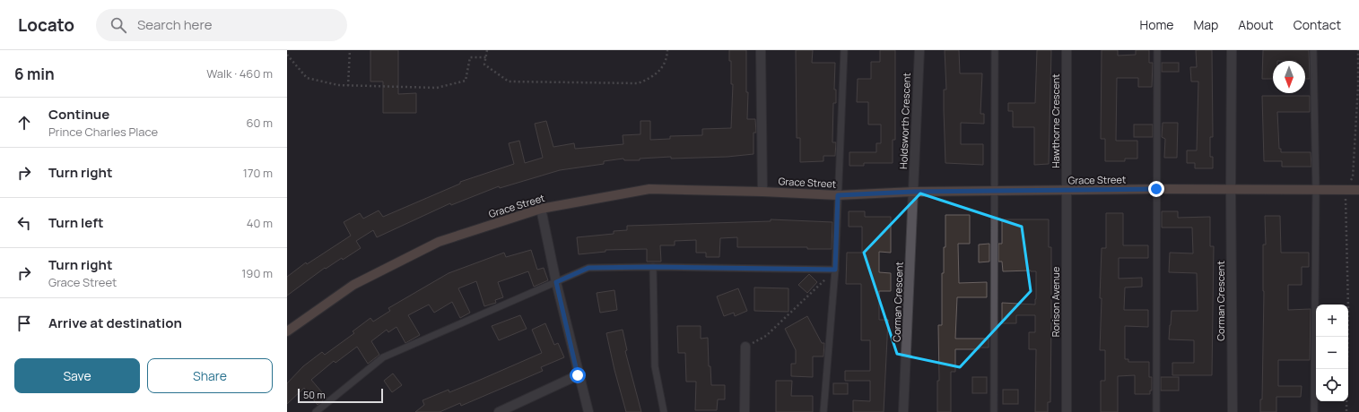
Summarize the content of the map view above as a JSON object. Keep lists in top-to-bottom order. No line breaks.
{"streets":{"street":["Holdsworth Crescent","Hawthorne Crescent","Grace Street","Corman Crescent","Rorison Avenue"]},"crossings":[["Holdsworth Crescent","Grace Street"],["Holdsworth Crescent","Corman Crescent"],["Hawthorne Crescent","Grace Street"],["Hawthorne Crescent","Rorison Avenue"],["Grace Street","Corman Crescent"],["Grace Street","Rorison Avenue"]],"scale_bar":"50 m","north":"bottom","page":{"header":"Locato","search":"Search here","nav":["Home","Map","About","Contact"],"heading":["6 min","Walk · 460 m"],"list":[["Continue","Prince Charles Place","60 m"],["Turn right","170 m"],["Turn left","40 m"],["Turn right","Grace Street","190 m"],"Arrive at destination"],"map_buttons":["+","−"],"buttons":["Save","Share"],"scale":"50 m"}}
